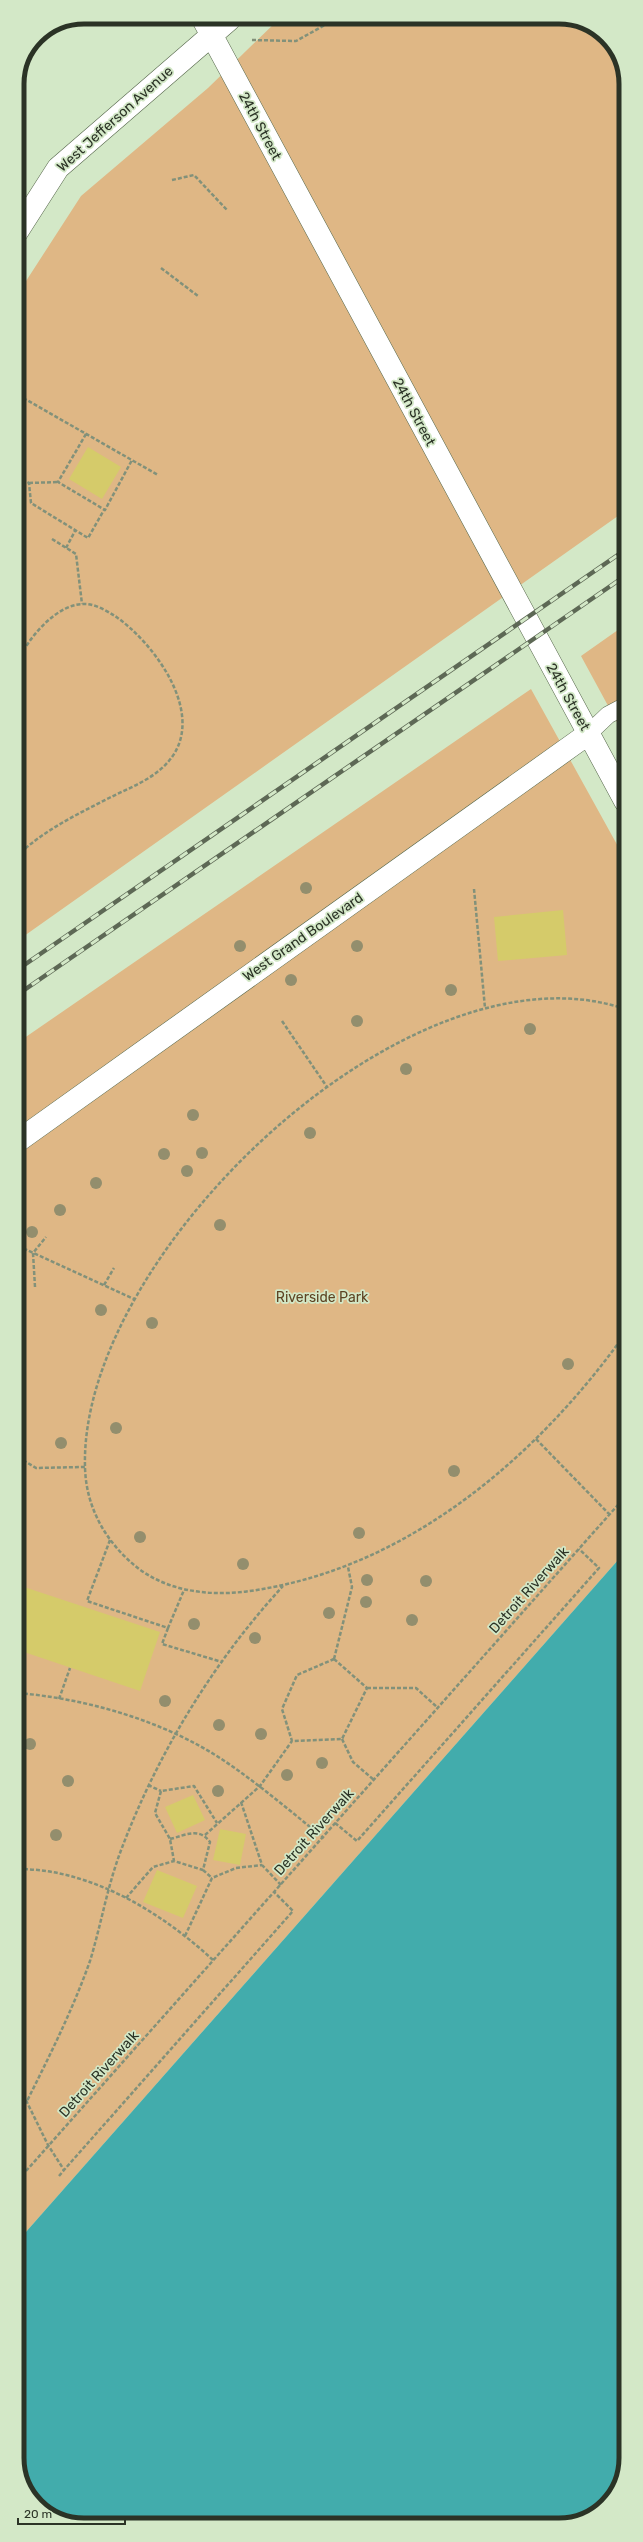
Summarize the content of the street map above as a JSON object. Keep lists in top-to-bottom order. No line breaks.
{"streets":{"street":["West Jefferson Avenue","24th Street","West Grand Boulevard"],"path":["Detroit Riverwalk"]},"crossings":[["West Jefferson Avenue","24th Street"],["24th Street","West Grand Boulevard"]],"parks":["Riverside Park"],"scale_bar":"20 m"}
